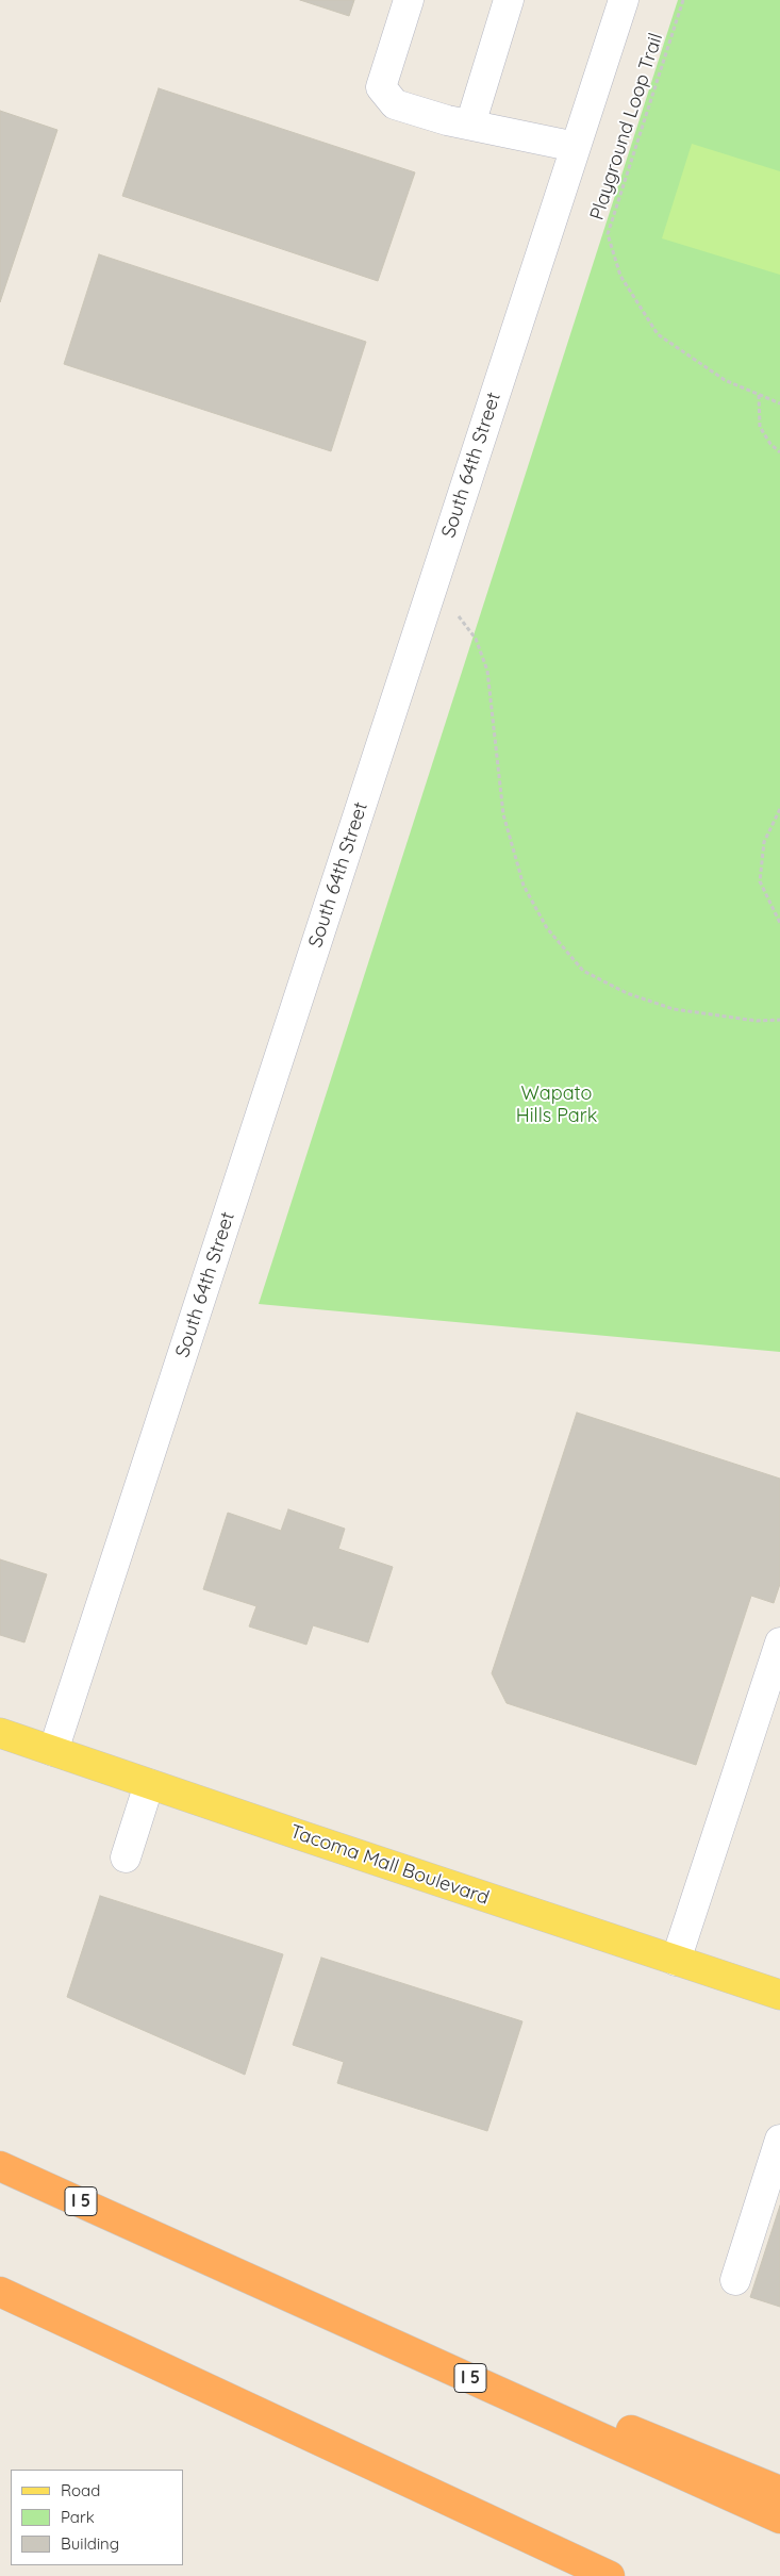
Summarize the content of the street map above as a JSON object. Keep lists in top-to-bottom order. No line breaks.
{"streets":{"highway":["I 5"],"main road":["Tacoma Mall Boulevard"],"street":["South 64th Street"],"path":["Playground Loop Trail"]},"crossings":[["South 64th Street","Tacoma Mall Boulevard"]],"parks":["Wapato Hills Park"],"legend":["Road","Park","Building"]}
